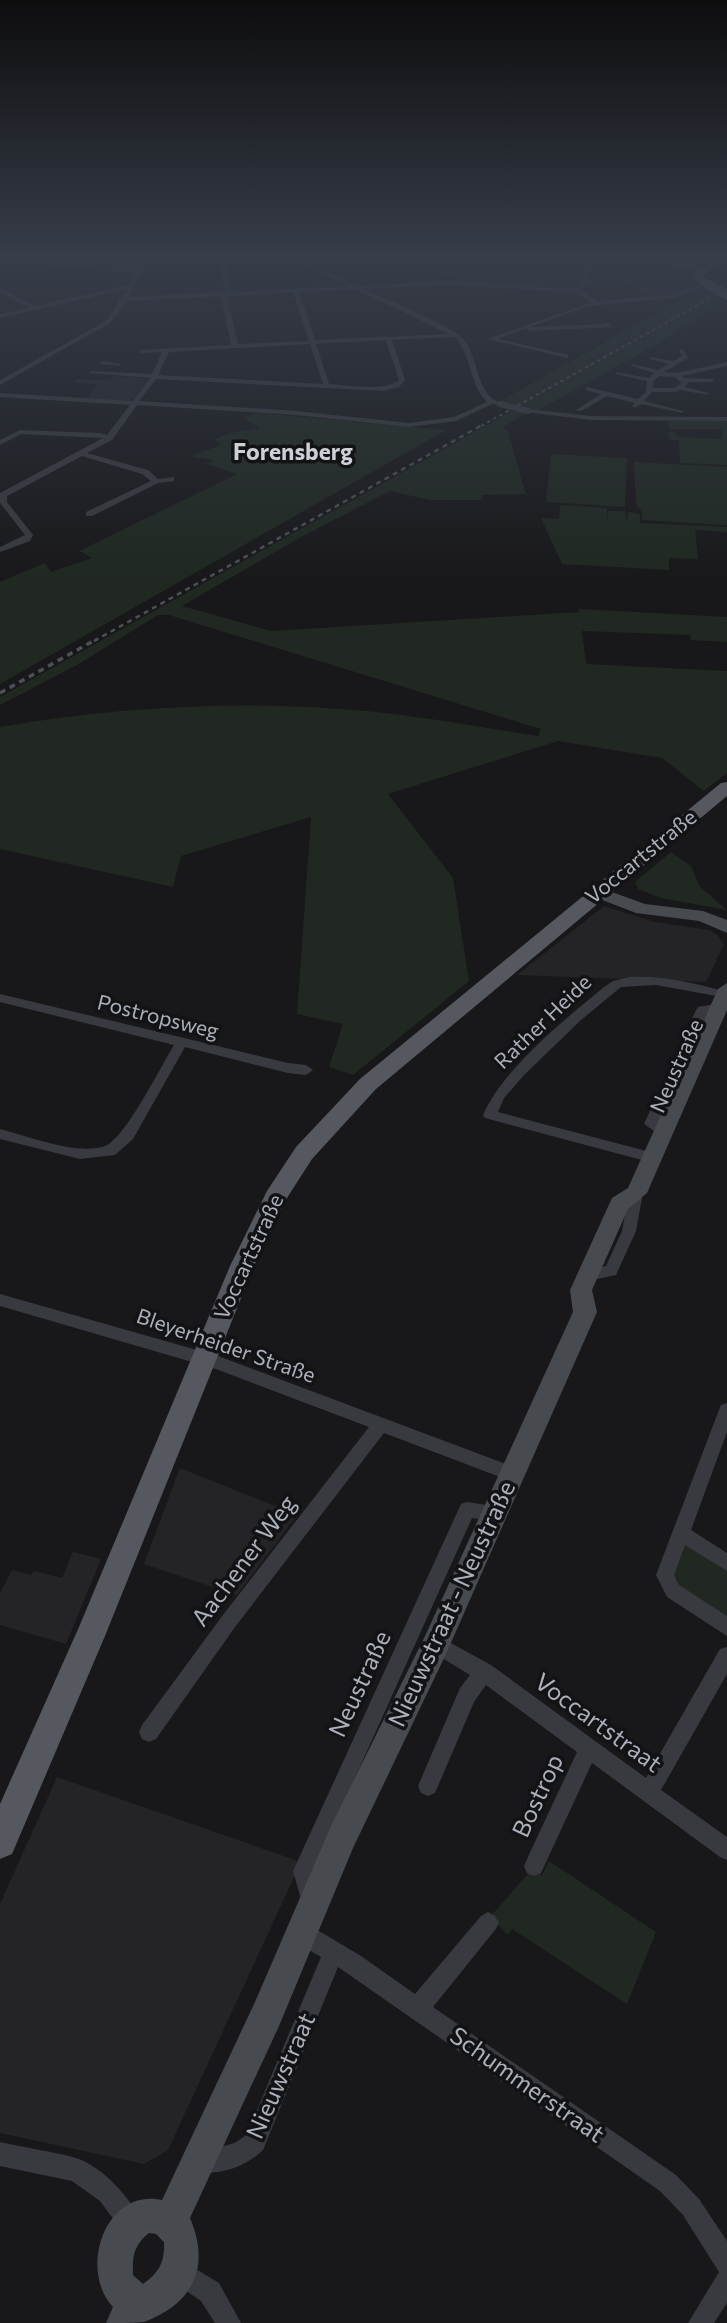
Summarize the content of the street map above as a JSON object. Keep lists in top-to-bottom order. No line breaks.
{"streets":{"main road":["Voccartstraße"],"street":["Postropsweg","Rather Heide","Neustraße","Bleyerheider Straße","Aachener Weg","Nieuwstraat - Neustraße","Voccartstraat","Bostrop","Nieuwstraat","Schummerstraat"]},"crossings":[["Voccartstraße","Bleyerheider Straße"],["Rather Heide","Nieuwstraat - Neustraße"],["Neustraße","Nieuwstraat - Neustraße"],["Neustraße","Schummerstraat"],["Bleyerheider Straße","Aachener Weg"],["Bleyerheider Straße","Nieuwstraat - Neustraße"],["Nieuwstraat - Neustraße","Voccartstraat"],["Nieuwstraat - Neustraße","Nieuwstraat"],["Nieuwstraat - Neustraße","Schummerstraat"],["Voccartstraat","Bostrop"],["Nieuwstraat","Schummerstraat"]],"districts":["Forensberg"]}
